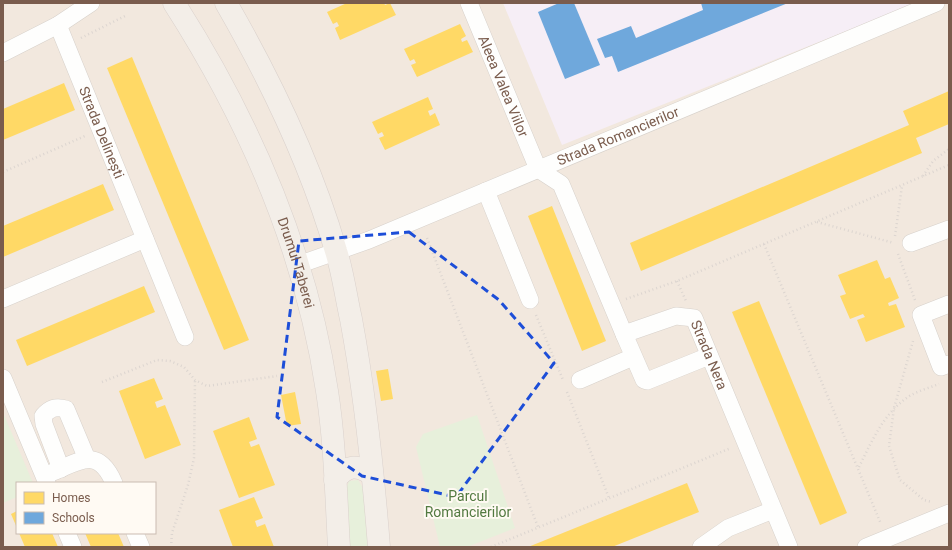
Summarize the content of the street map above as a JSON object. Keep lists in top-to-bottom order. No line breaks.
{"streets":{"main road":["Drumul Taberei"],"street":["Aleea Valea Viilor","Strada Delinești","Strada Romancierilor","Strada Nera"]},"crossings":[["Aleea Valea Viilor","Strada Romancierilor"],["Strada Romancierilor","Drumul Taberei"]],"parks":["Parcul Romancierilor"],"legend":["Homes","Schools"]}
